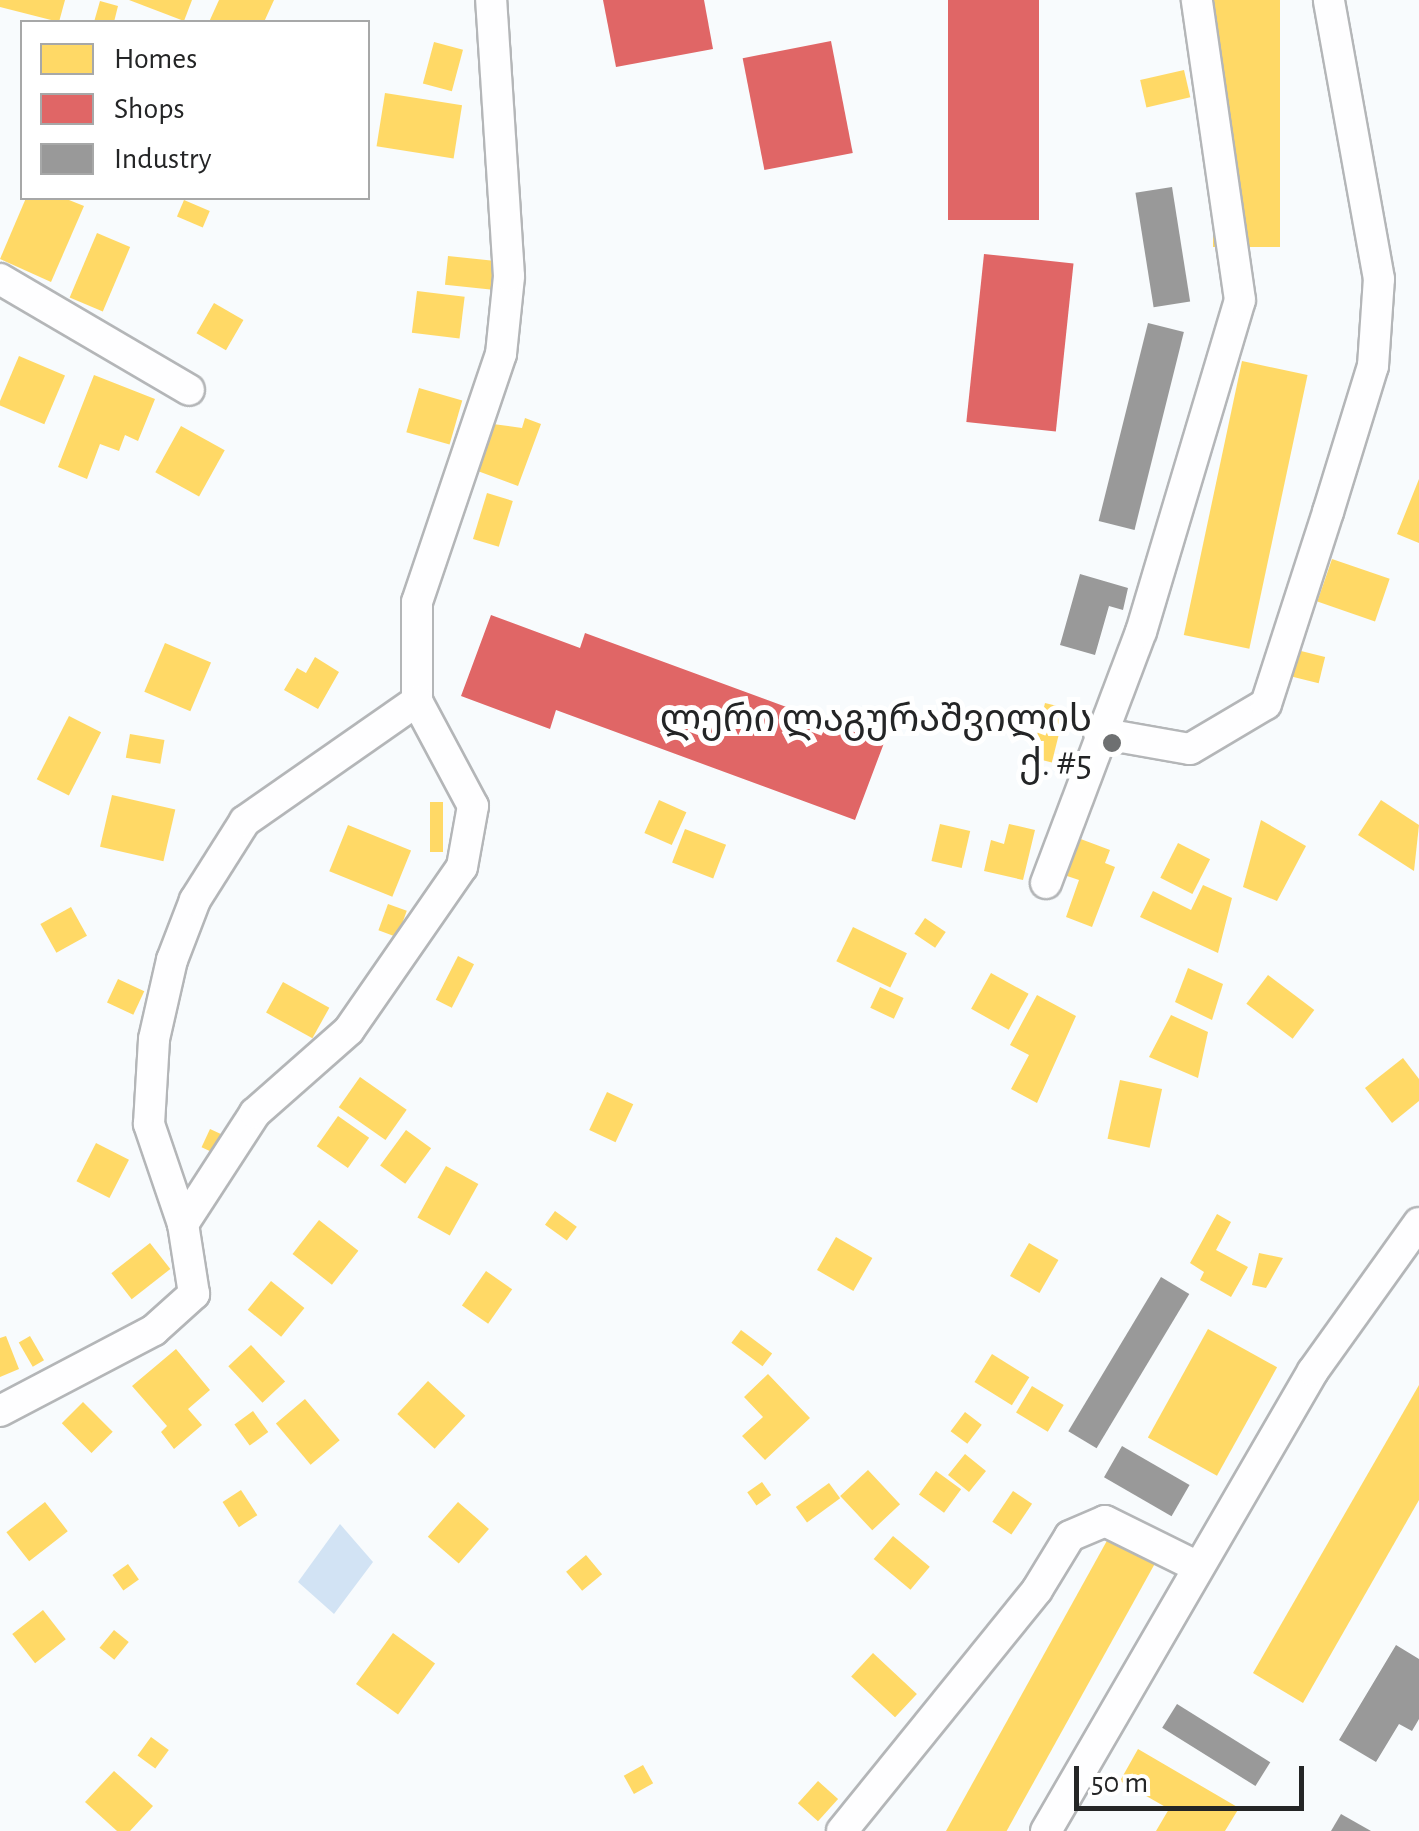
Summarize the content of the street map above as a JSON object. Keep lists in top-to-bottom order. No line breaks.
{"places":["ლერი ლაგურაშვილის ქ. #5"],"legend":["Homes","Shops","Industry"],"scale_bar":"50 m"}
